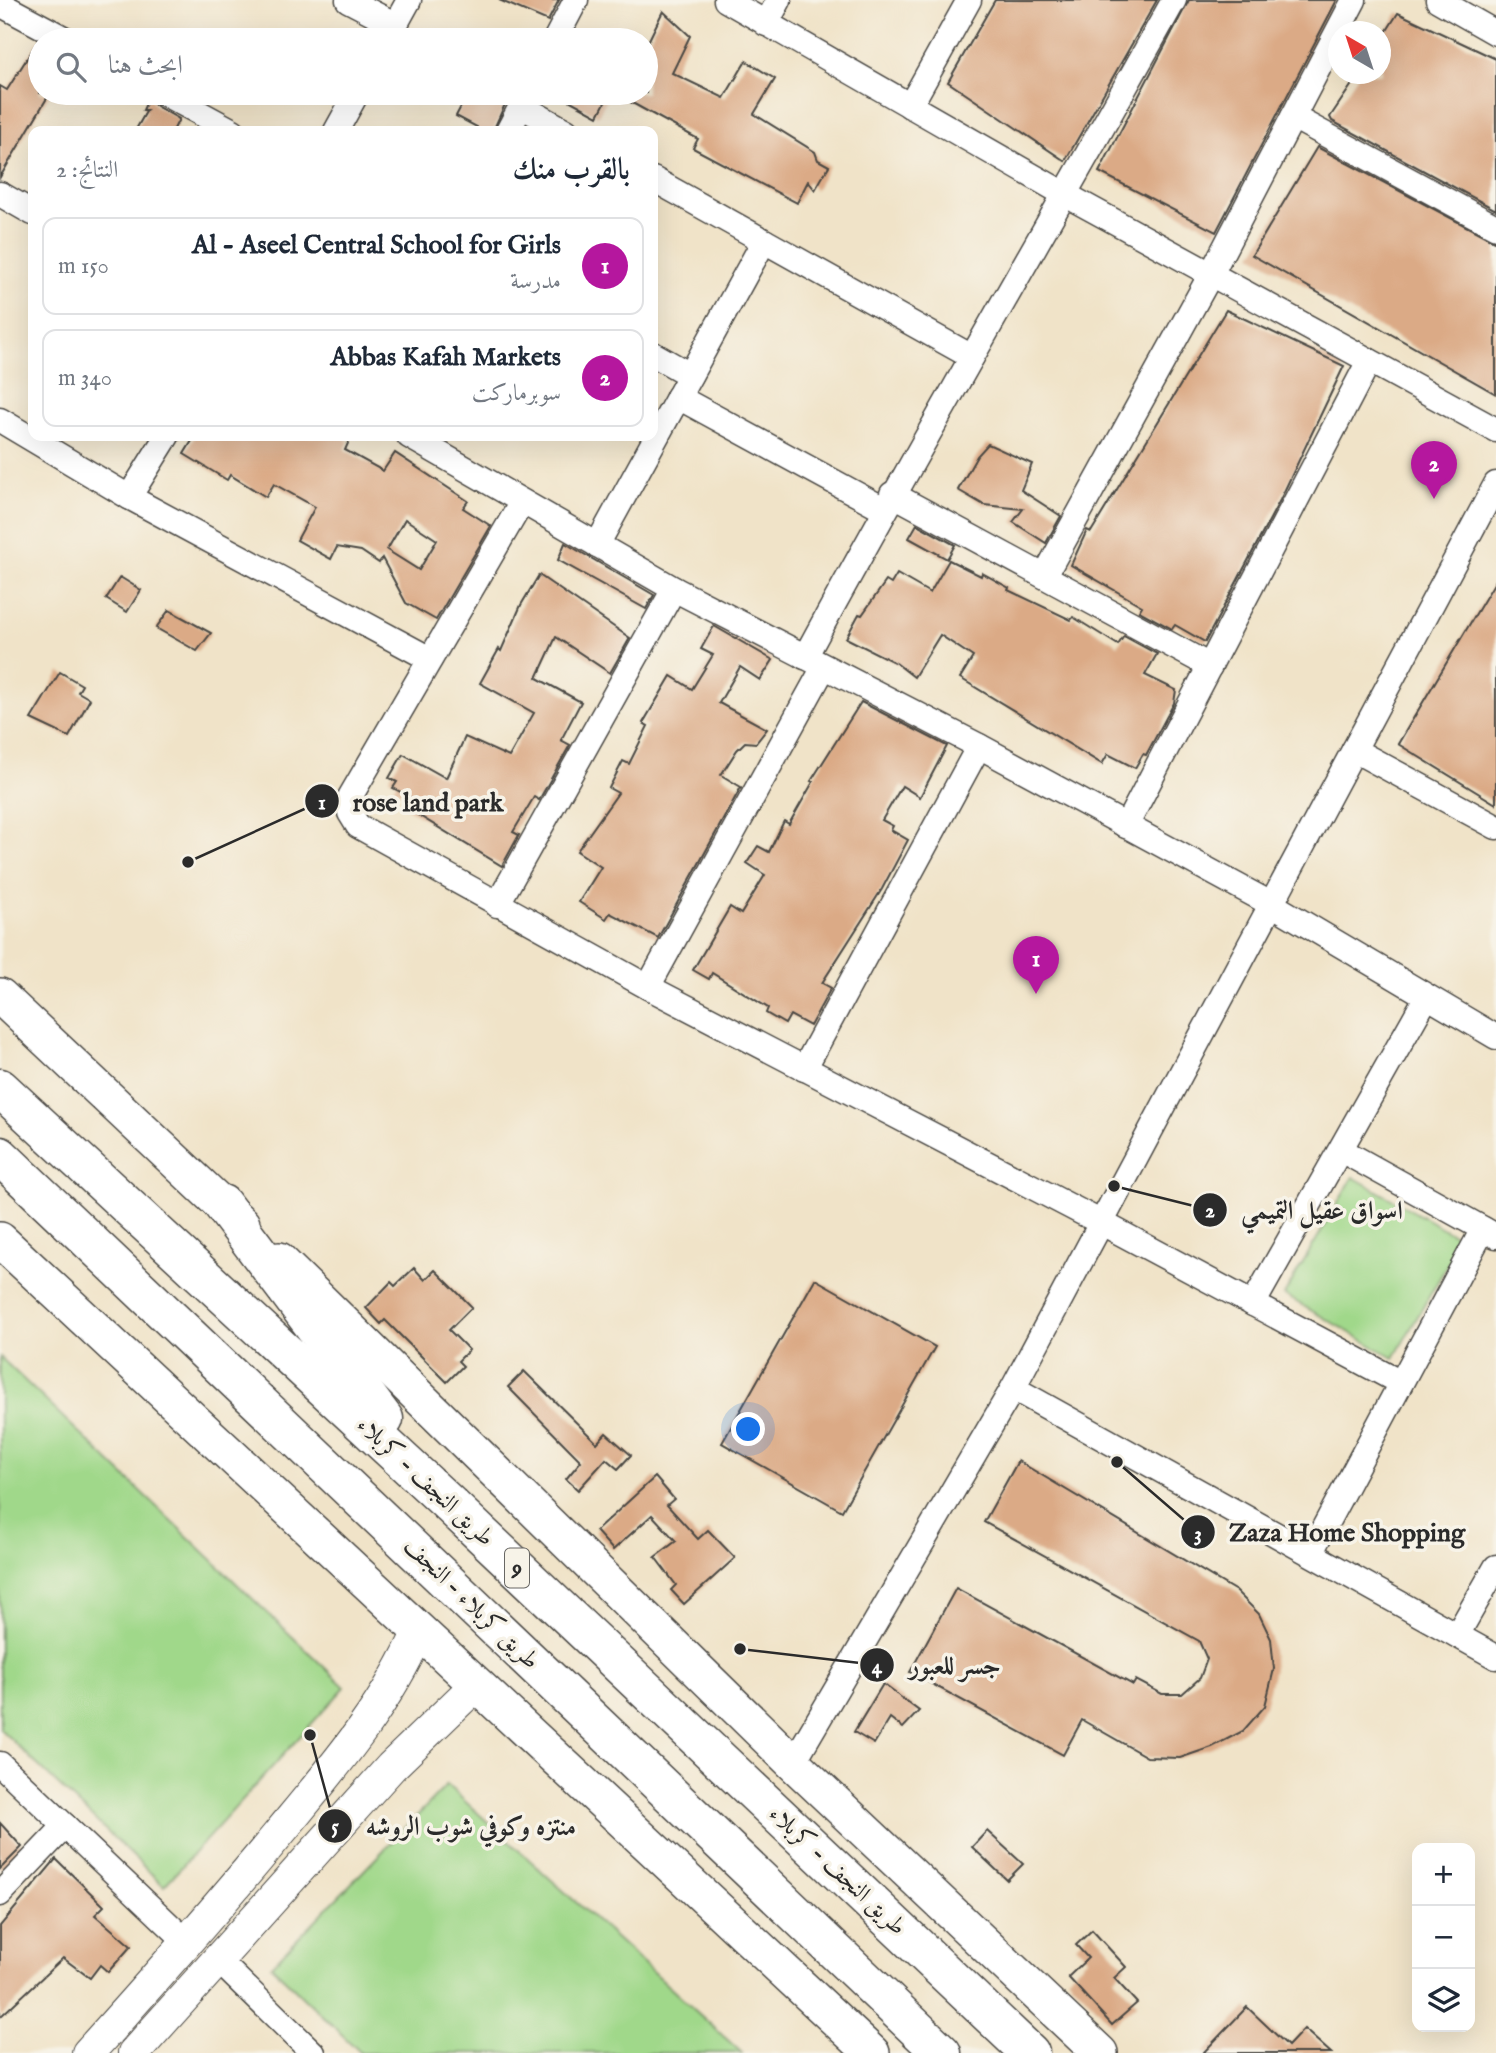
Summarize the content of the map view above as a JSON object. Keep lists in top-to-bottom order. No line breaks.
{"streets":{"highway":["طريق النجف - کربلاء","9","طريق کربلاء - النجف"]},"places":["rose land park","اسواق عقيل التميمي","Zaza Home Shopping","جسر للعبور","منتزه وكوفي شوب الروشه"],"north":"top left","page":{"search":"ابحث هنا","heading":["بالقرب منك","النتائج: 2"],"list":[{"mark":"1","name":"Al - Aseel Central School for Girls","note":"مدرسة","value":"150 m"},{"mark":"2","name":"Abbas Kafah Markets","note":"سوبرماركت","value":"340 m"}],"pins":["2","1"],"map_buttons":["+","−"]}}
